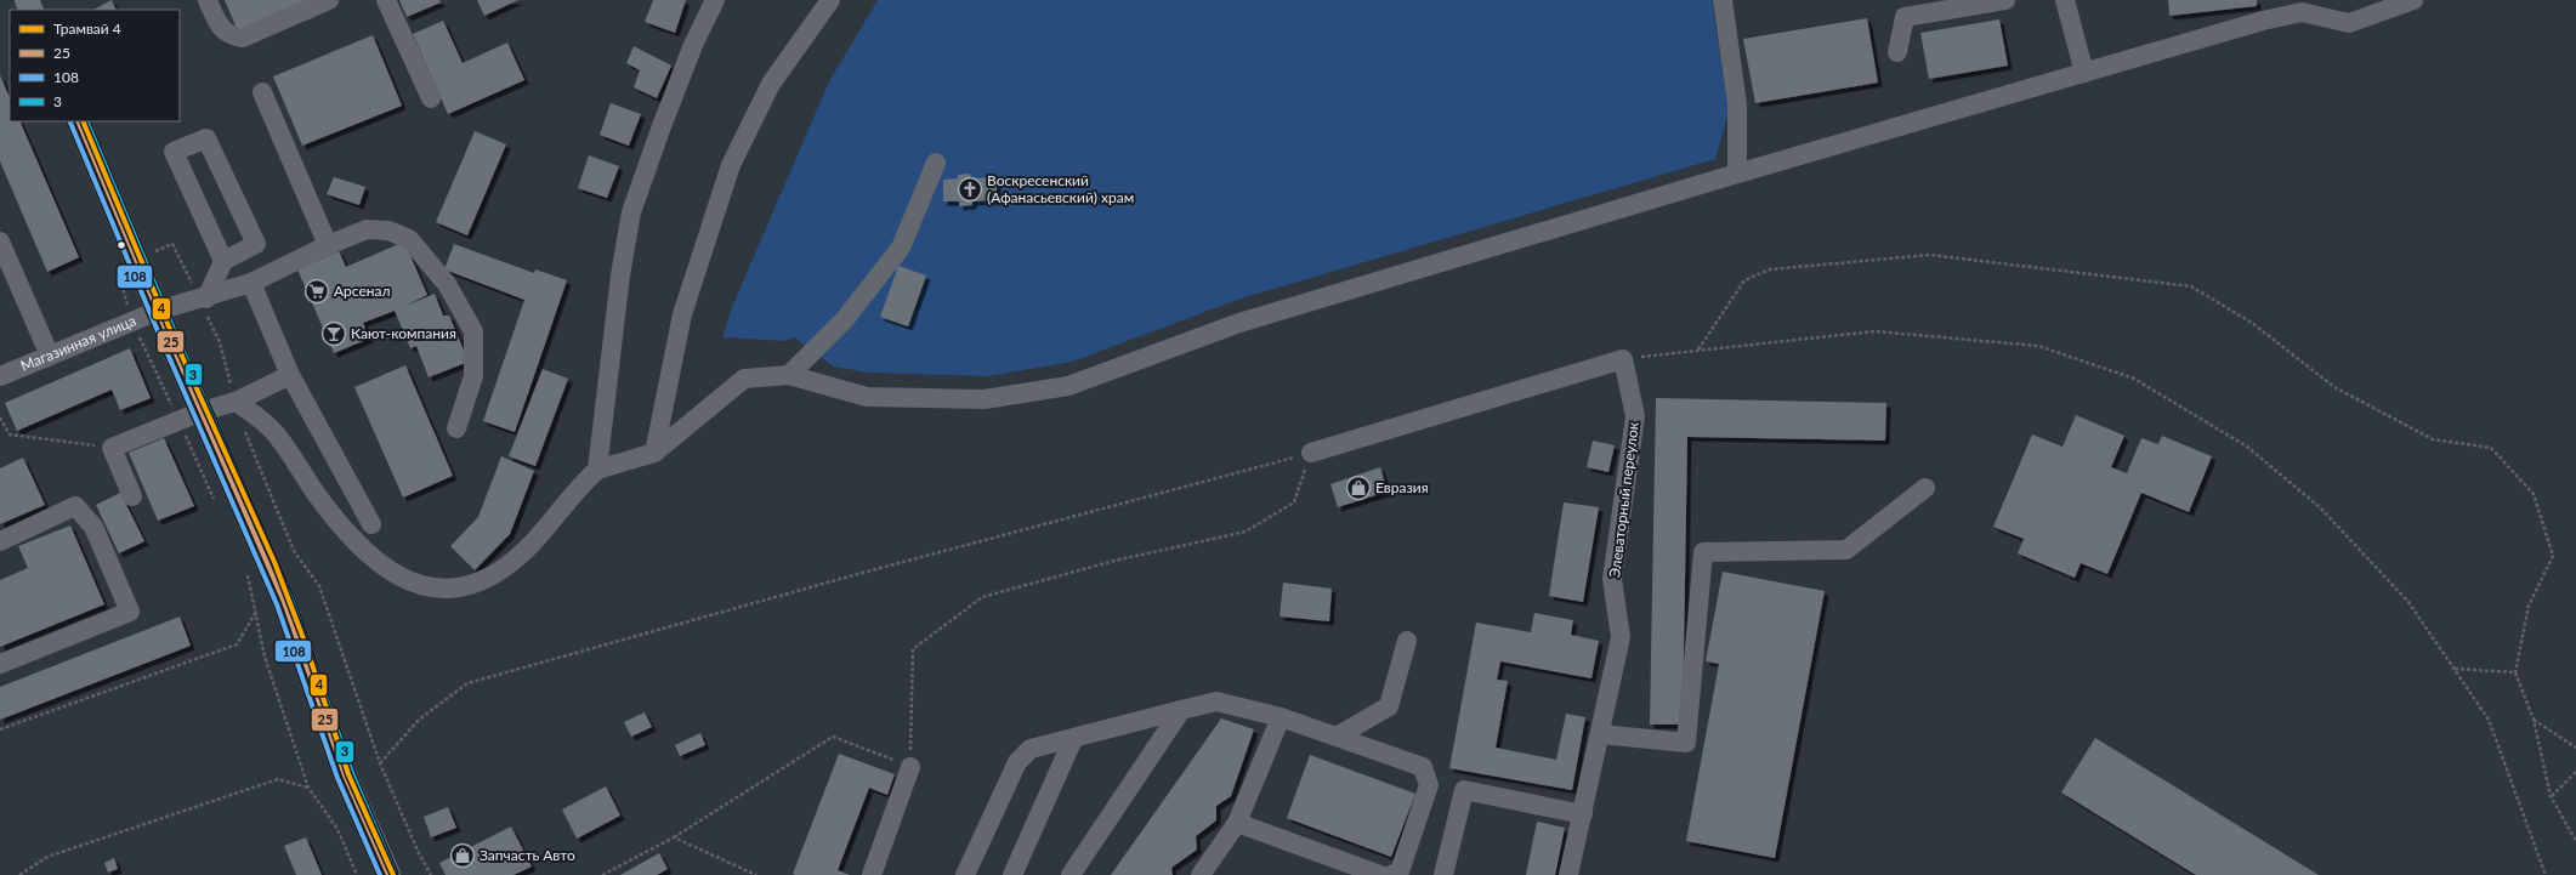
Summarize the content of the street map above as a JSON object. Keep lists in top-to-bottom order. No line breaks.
{"streets":{"street":["Магазинная улица","Элеваторный переулок"]},"places":{"church":["Воскресенский (Афанасьевский) храм"],"supermarket":["Арсенал"],"bar":["Кают-компания"],"shop":["Евразия","Запчасть Авто"]},"lines":["tram line 4","transit line 25","transit line 3","transit line 108"],"legend":["Трамвай 4","25","108","3"]}
